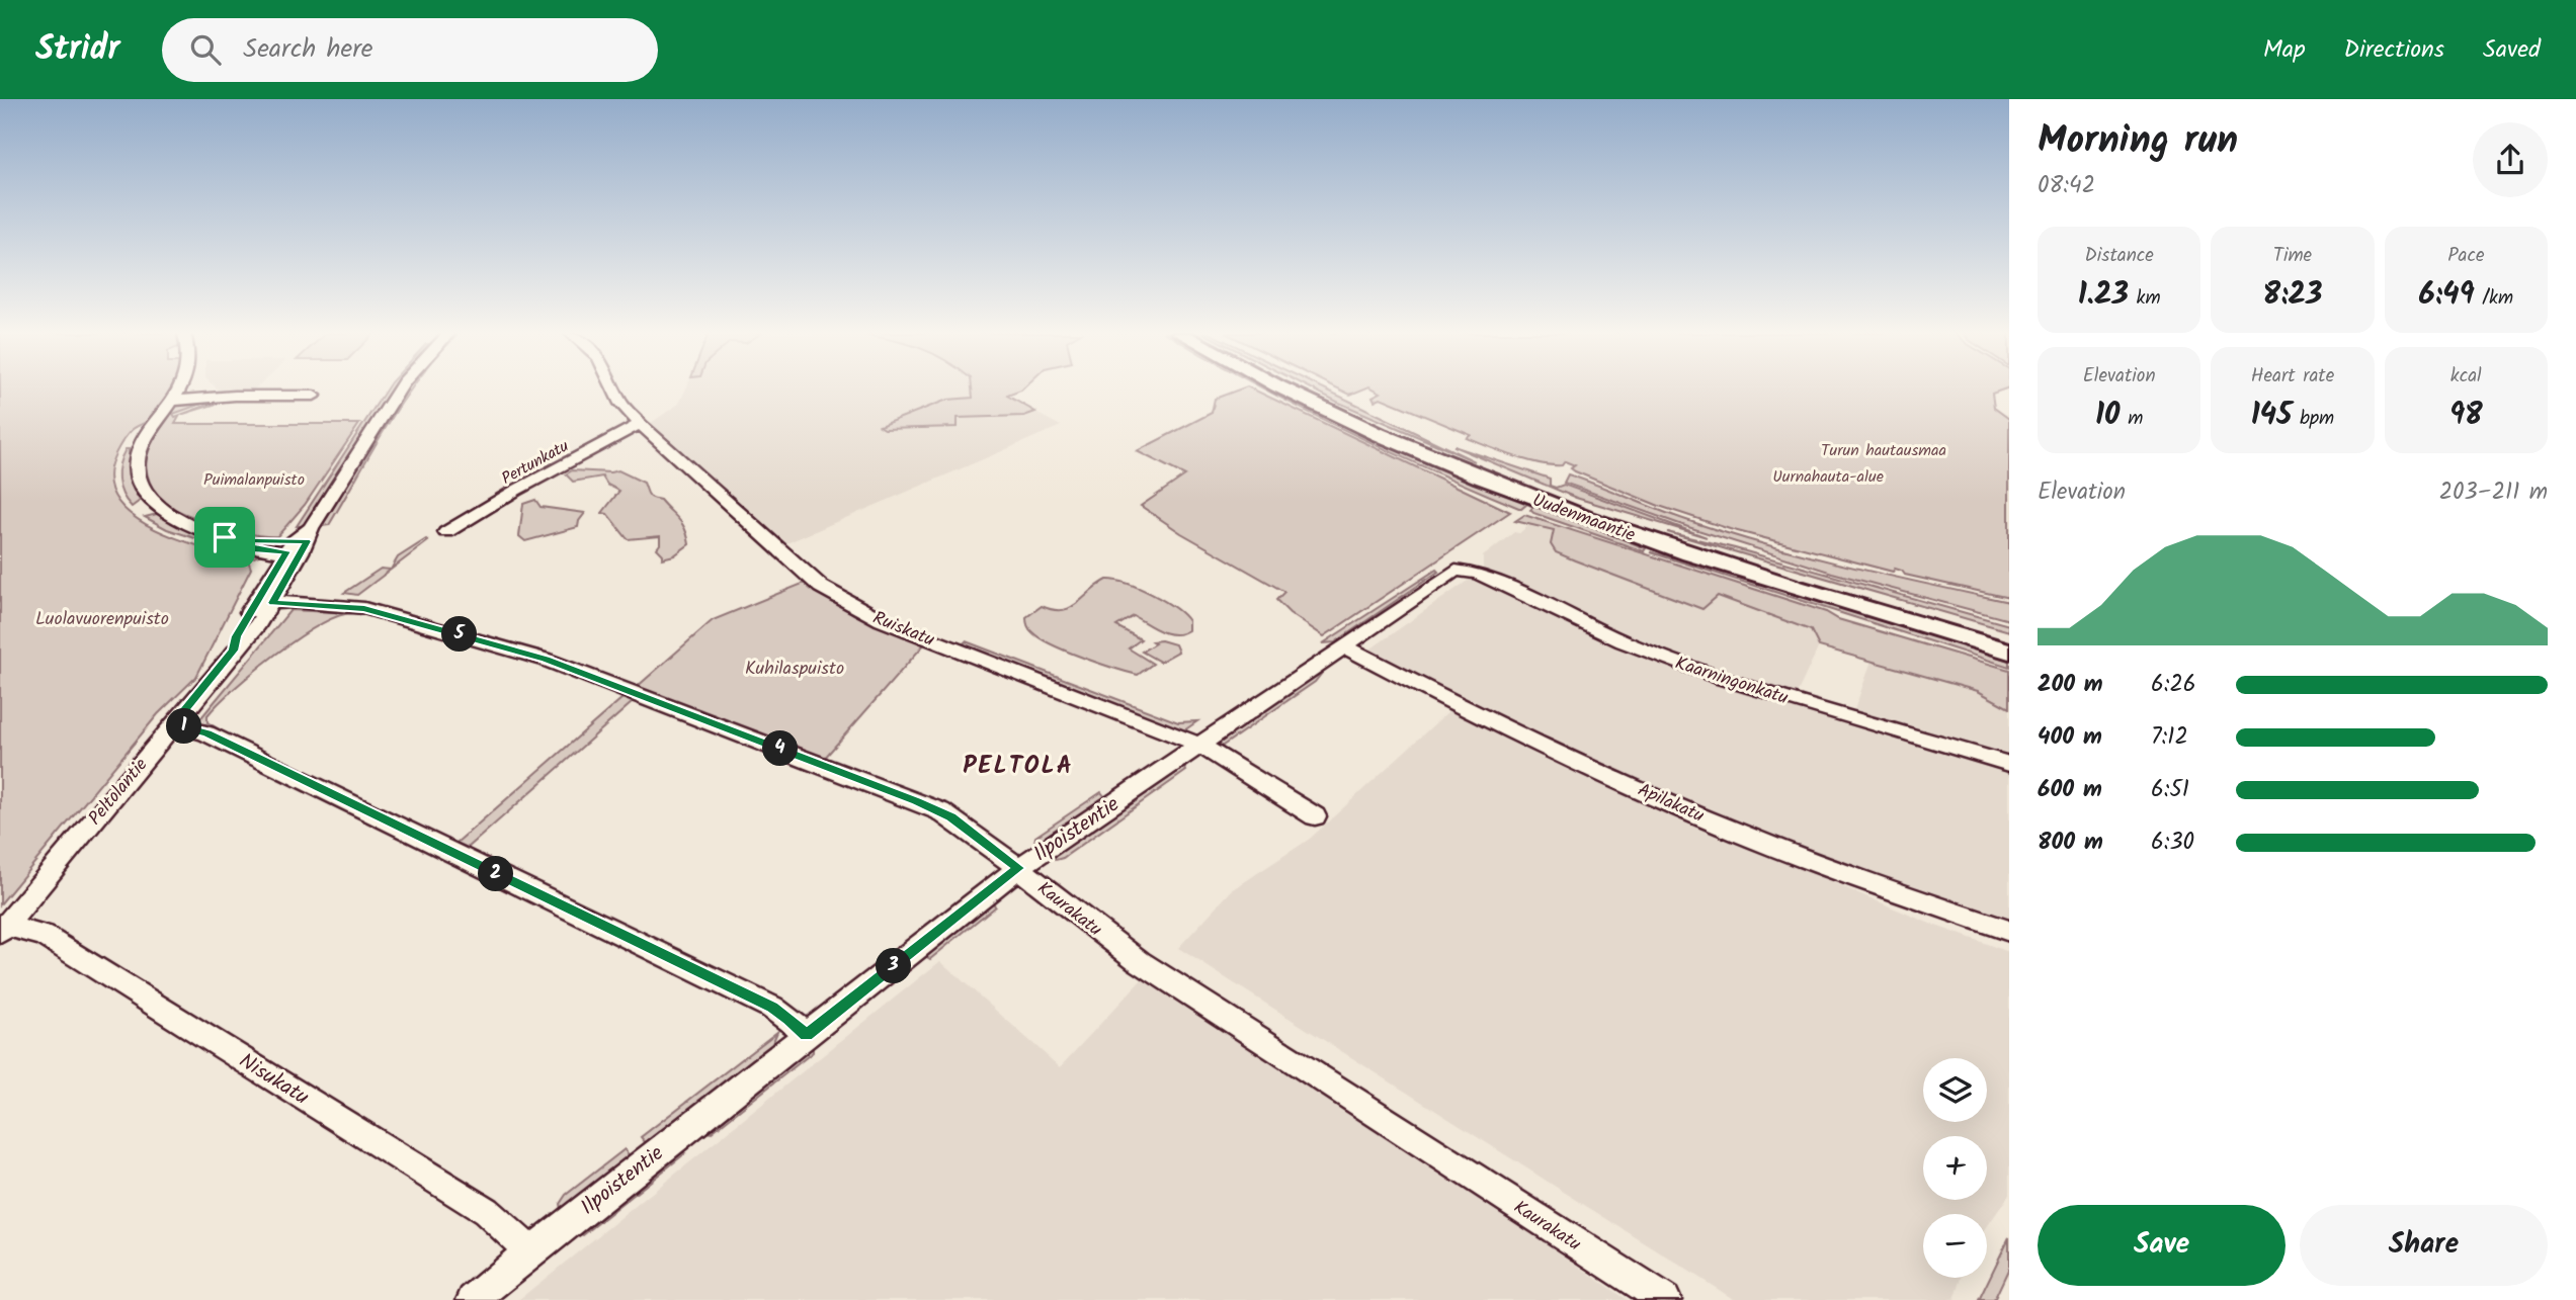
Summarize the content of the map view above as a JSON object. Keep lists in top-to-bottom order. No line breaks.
{"streets":{"main road":["Uudenmaantie"],"street":["Pertunkatu","Ruiskatu","Kaarningonkatu","Peltolantie","Apilakatu","Ilpoistentie","Kaurakatu","Nisukatu"]},"crossings":[["Pertunkatu","Ruiskatu"],["Ruiskatu","Ilpoistentie"],["Kaarningonkatu","Ilpoistentie"],["Peltolantie","Kaurakatu"],["Peltolantie","Nisukatu"],["Apilakatu","Ilpoistentie"],["Ilpoistentie","Kaurakatu"],["Ilpoistentie","Nisukatu"]],"districts":["PELTOLA"],"parks":["Turun hautausmaa","Uurnahauta-alue","Puimalanpuisto","Luolavuorenpuisto","Kuhilaspuisto"],"page":{"header":"Stridr","search":"Search here","nav":["Map","Directions","Saved"],"heading":["Morning run","08:42"],"stats":[["Distance","1.23 km"],["Time","8:23"],["Pace","6:49 /km"],["Elevation","10 m"],["Heart rate","145 bpm"],["kcal","98"]],"chart":["Elevation","203–211 m"],"pins":["5","1","4","2","3"],"list":[{"name":"200 m","note":"6:26"},{"name":"400 m","note":"7:12"},{"name":"600 m","note":"6:51"},{"name":"800 m","note":"6:30"}],"map_buttons":["+","−"],"buttons":["Save","Share"]}}
